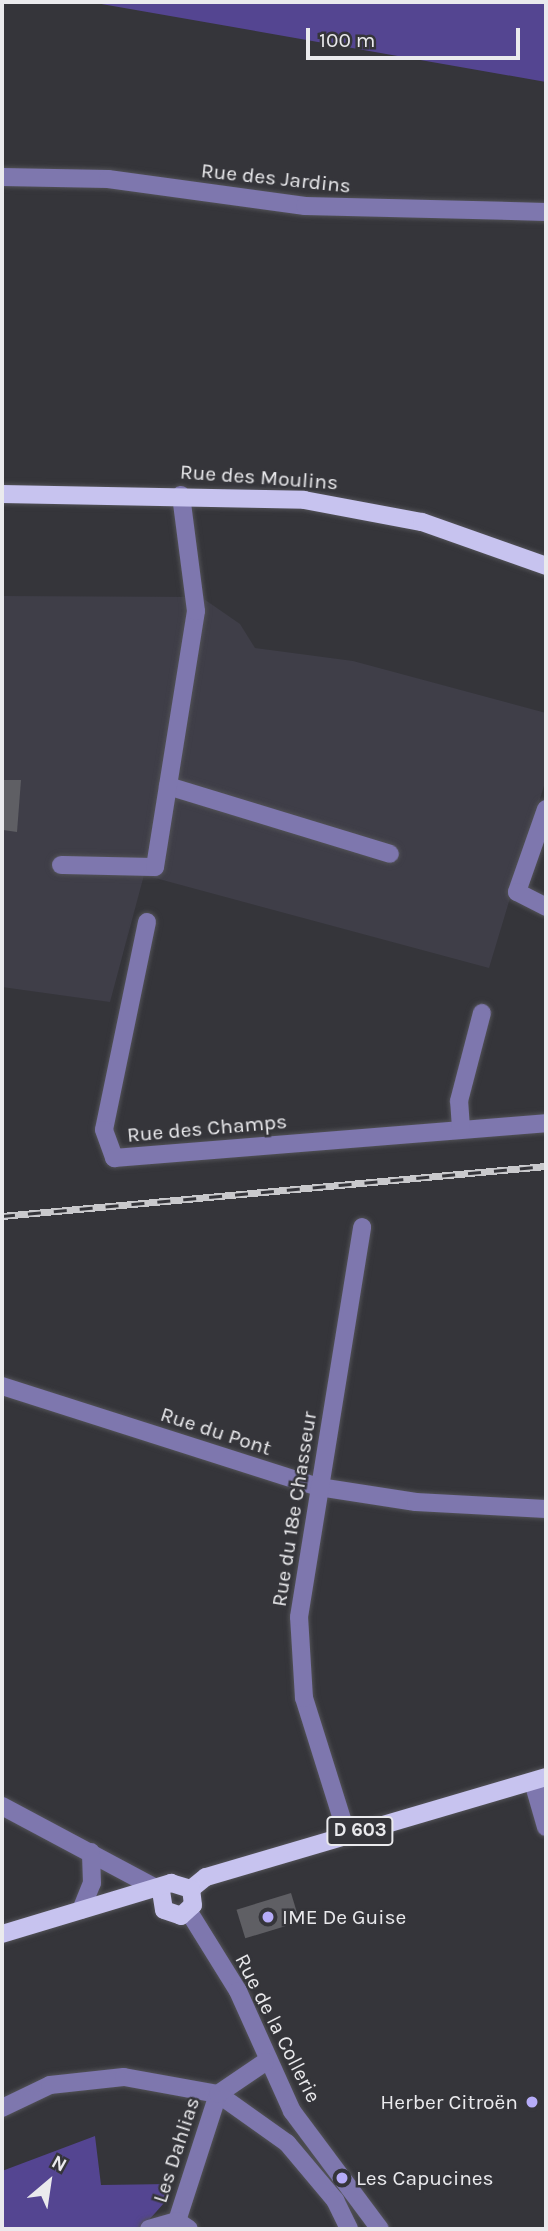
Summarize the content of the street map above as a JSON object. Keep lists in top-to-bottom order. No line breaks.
{"streets":{"main road":["Rue des Moulins","D 603"],"street":["Rue des Jardins","Rue des Champs","Rue du Pont","Rue du 18e Chasseur","Rue de la Collerie","Les Dahlias"]},"crossings":[["Rue du Pont","Rue du 18e Chasseur"],["Rue du 18e Chasseur","D 603"],["D 603","Rue de la Collerie"]],"places":["IME De Guise","Herber Citroën","Les Capucines"],"scale_bar":"100 m","north":"top right"}
